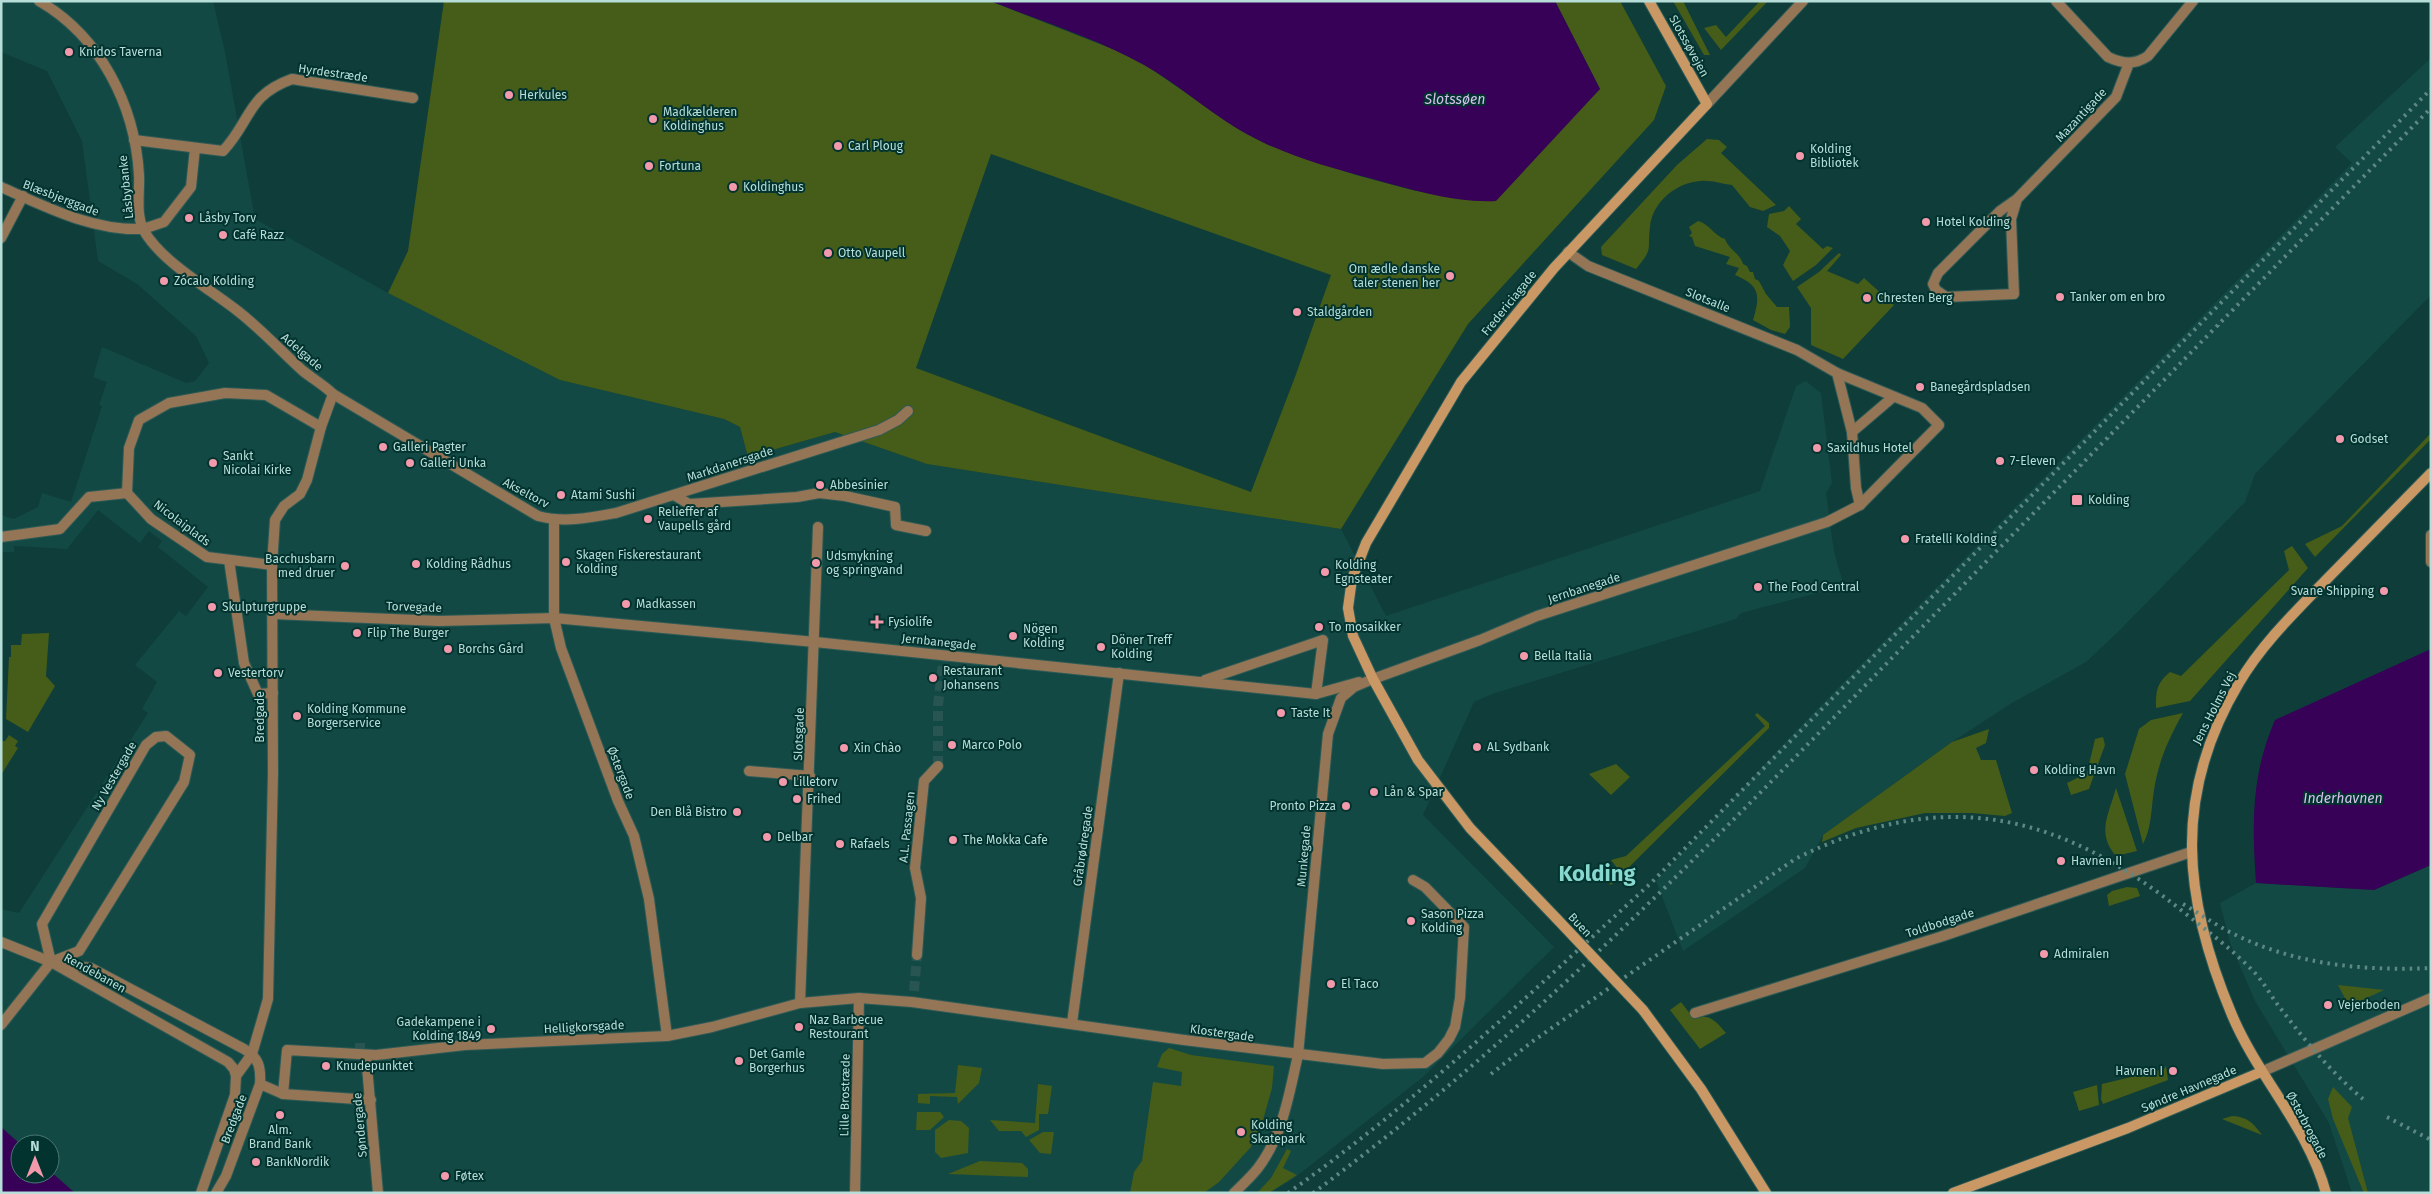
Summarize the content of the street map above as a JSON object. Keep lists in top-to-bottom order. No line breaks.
{"streets":{"main road":["Slotssøvejen","Fredericiagade","Jens Holms Vej","Buen","Søndre Havnegade","Østerbrogade"],"street":["Hyrdestræde","Mazantigade","Låsbybanke","Blæsbjerggade","Slotsalle","Adelgade","Markdanersgade","Akseltorv","Nicolaiplads","Jernbanegade","Torvegade","Bredgade","Slotsgade","Østergade","Ny Vestergade","A.L. Passagen","Gråbrødregade","Munkegade","Toldbodgade","Rendebanen","Helligkorsgade","Klostergade","Lille Brostræde","Søndergade"]},"crossings":[["Slotssøvejen","Fredericiagade"],["Hyrdestræde","Låsbybanke"],["Låsbybanke","Blæsbjerggade"],["Låsbybanke","Adelgade"],["Blæsbjerggade","Adelgade"],["Slotsalle","Fredericiagade"],["Fredericiagade","Jernbanegade"],["Fredericiagade","Munkegade"],["Fredericiagade","Buen"],["Adelgade","Akseltorv"],["Adelgade","Bredgade"],["Markdanersgade","Akseltorv"],["Markdanersgade","Østergade"],["Akseltorv","Østergade"],["Nicolaiplads","Bredgade"],["Jernbanegade","Torvegade"],["Jernbanegade","Slotsgade"],["Jernbanegade","Østergade"],["Jernbanegade","Gråbrødregade"],["Jernbanegade","Munkegade"],["Jernbanegade","Buen"],["Torvegade","Bredgade"],["Torvegade","Østergade"],["Jens Holms Vej","Toldbodgade"],["Jens Holms Vej","Søndre Havnegade"],["Jens Holms Vej","Østerbrogade"],["Bredgade","Rendebanen"],["Slotsgade","Helligkorsgade"],["Slotsgade","Klostergade"],["Østergade","Helligkorsgade"],["Ny Vestergade","Rendebanen"],["Gråbrødregade","Klostergade"],["Munkegade","Buen"],["Munkegade","Klostergade"],["Helligkorsgade","Klostergade"],["Helligkorsgade","Søndergade"],["Klostergade","Lille Brostræde"],["Søndre Havnegade","Østerbrogade"]],"districts":["Kolding"],"water":["Slotssøen","Inderhavnen"],"places":{"other":["Knidos Taverna","Herkules","Madkælderen Koldinghus","Carl Ploug","Kolding Bibliotek","Fortuna","Koldinghus","Låsby Torv","Hotel Kolding","Café Razz","Otto Vaupell","Om ædle danske taler stenen her","Zócalo Kolding","Tanker om en bro","Chresten Berg","Staldgården","Banegårdspladsen","Godset","Galleri Pagter","Saxildhus Hotel","7-Eleven","Sankt Nicolai Kirke","Galleri Unka","Abbesinier","Atami Sushi","Relieffer af Vaupells gård","Fratelli Kolding","Skagen Fiskerestaurant Kolding","Udsmykning og springvand","Kolding Rådhus","Bacchusbarn med druer","Kolding Egnsteater","The Food Central","Svane Shipping","Madkassen","Skulpturgruppe","To mosaikker","Flip The Burger","Nögen Kolding","Döner Treff Kolding","Borchs Gård","Bella Italia","Vestertorv","Restaurant Johansens","Taste It","Kolding Kommune Borgerservice","Marco Polo","AL Sydbank","Xin Chào","Kolding Havn","Lilletorv","Lån & Spar","Frihed","Pronto Pizza","Den Blå Bistro","Delbar","The Mokka Cafe","Rafaels","Havnen II","Sason Pizza Kolding","Admiralen","El Taco","Vejerboden","Naz Barbecue Restourant","Gadekampene i Kolding 1849","Det Gamle Borgerhus","Knudepunktet","Havnen I","Alm. Brand Bank","Kolding Skatepark","BankNordik","Føtex"],"transit":["Kolding"],"health":["Fysiolife"]},"north":"top"}
